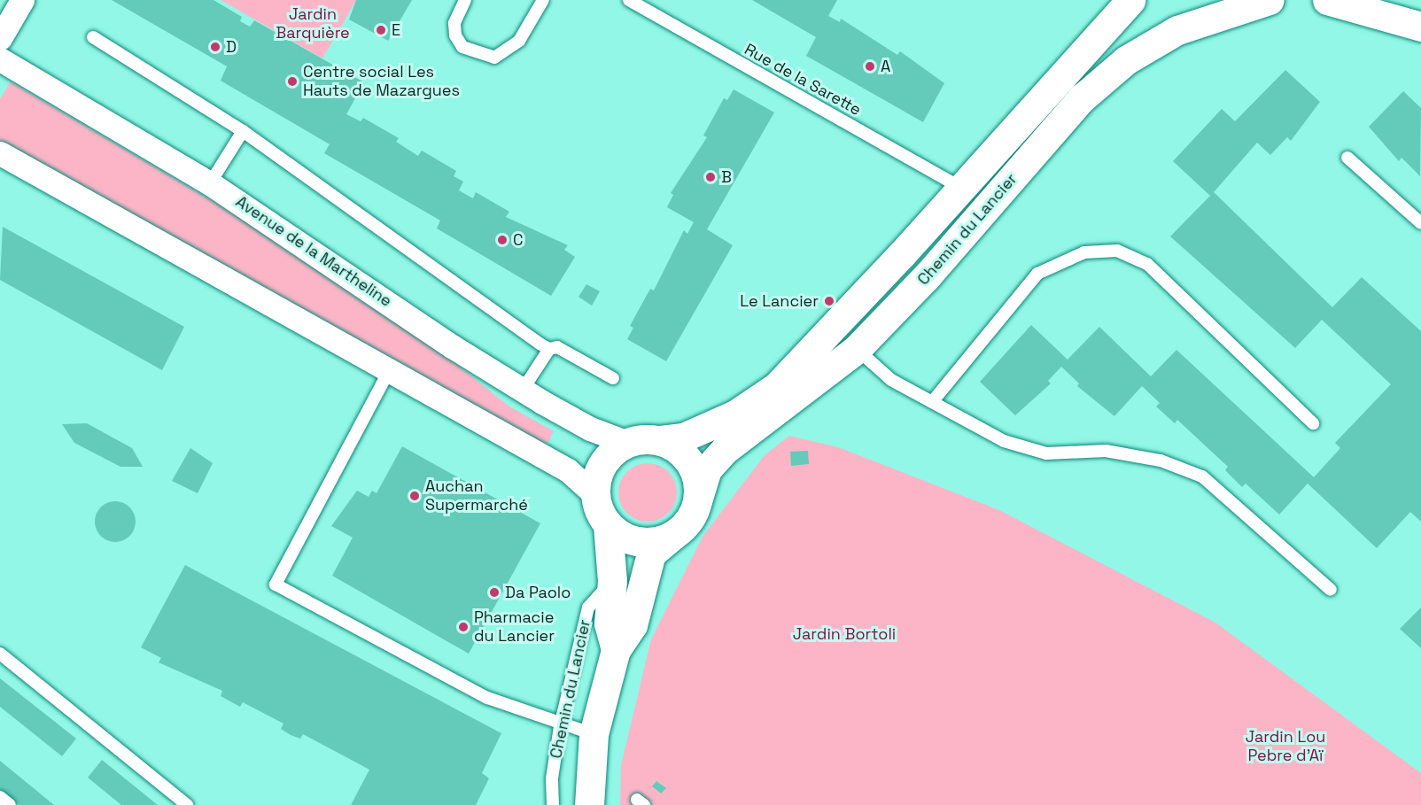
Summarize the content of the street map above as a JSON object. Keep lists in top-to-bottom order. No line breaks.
{"streets":{"street":["Chemin du Lancier","Avenue de la Martheline"],"lane":["Rue de la Sarette"]},"crossings":[["Rue de la Sarette","Chemin du Lancier"],["Chemin du Lancier","Avenue de la Martheline"]],"parks":["Jardin Barquière","Jardin Bortoli","Jardin Lou Pebre d'Aï"],"places":["E","D","A","Centre social Les Hauts de Mazargues","B","C","Le Lancier","Auchan Supermarché","Da Paolo","Pharmacie du Lancier"]}
